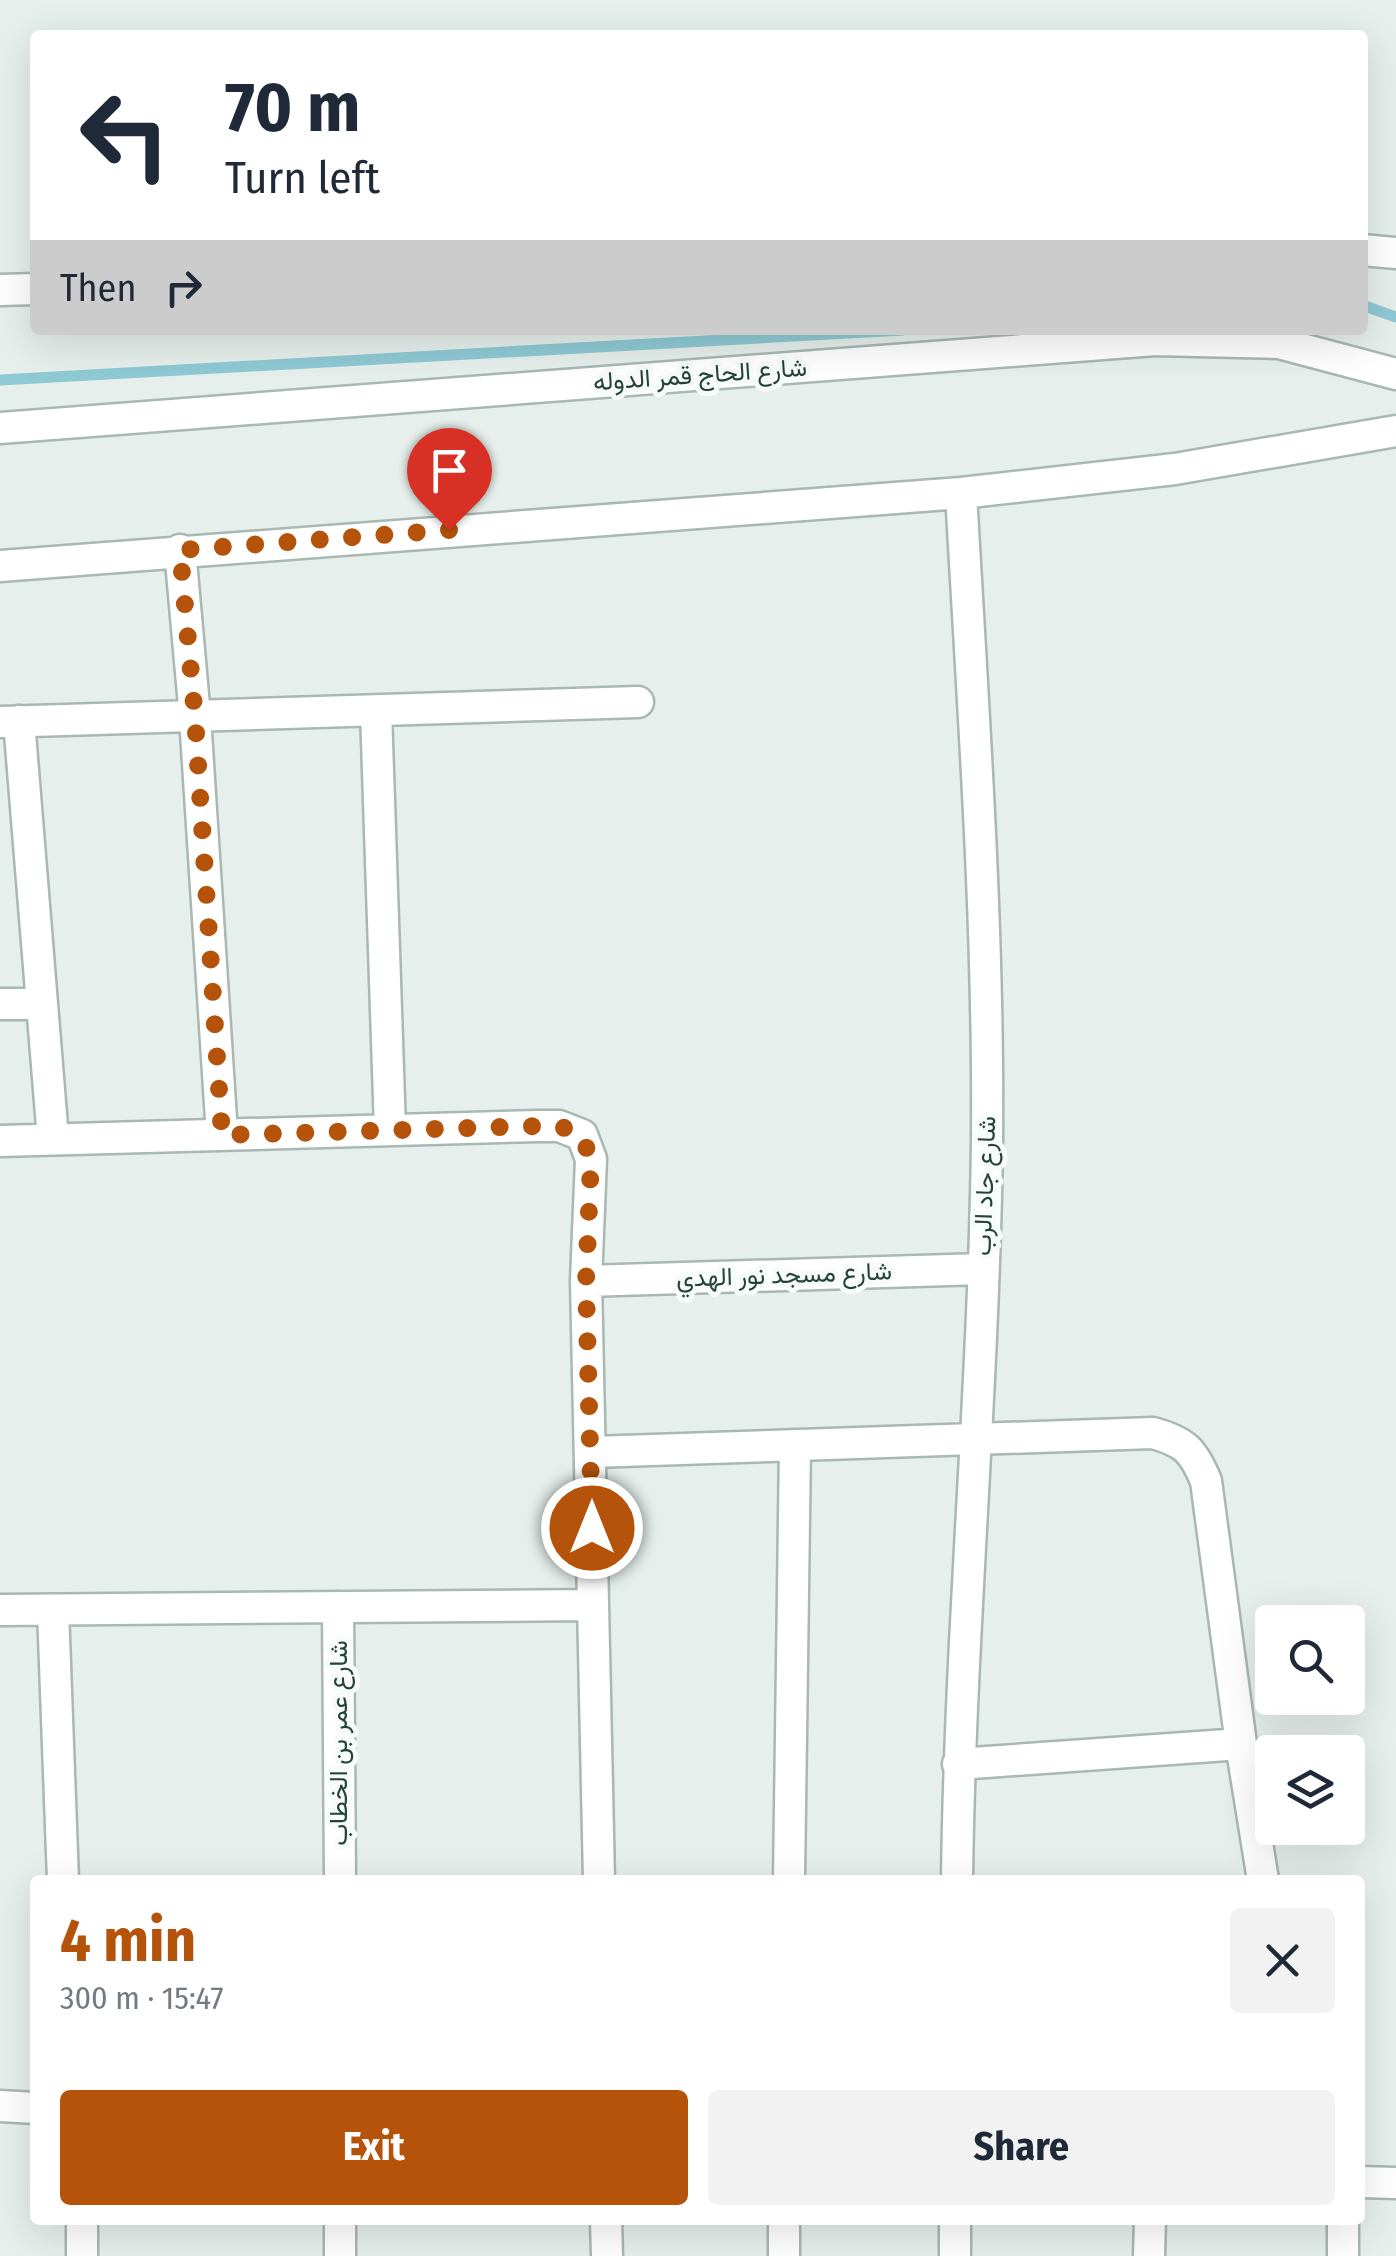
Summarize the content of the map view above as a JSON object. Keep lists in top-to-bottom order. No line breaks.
{"streets":{"street":["شارع الحاج قمر الدوله","شارع جاد الرب","شارع مسجد نور الهدي","شارع عمر بن الخطاب"]},"crossings":[["شارع جاد الرب","شارع مسجد نور الهدي"]],"page":{"turn":["70 m","Turn left"],"then":"Then","heading":["4 min","300 m · 15:47"],"buttons":["Exit","Share"]}}
